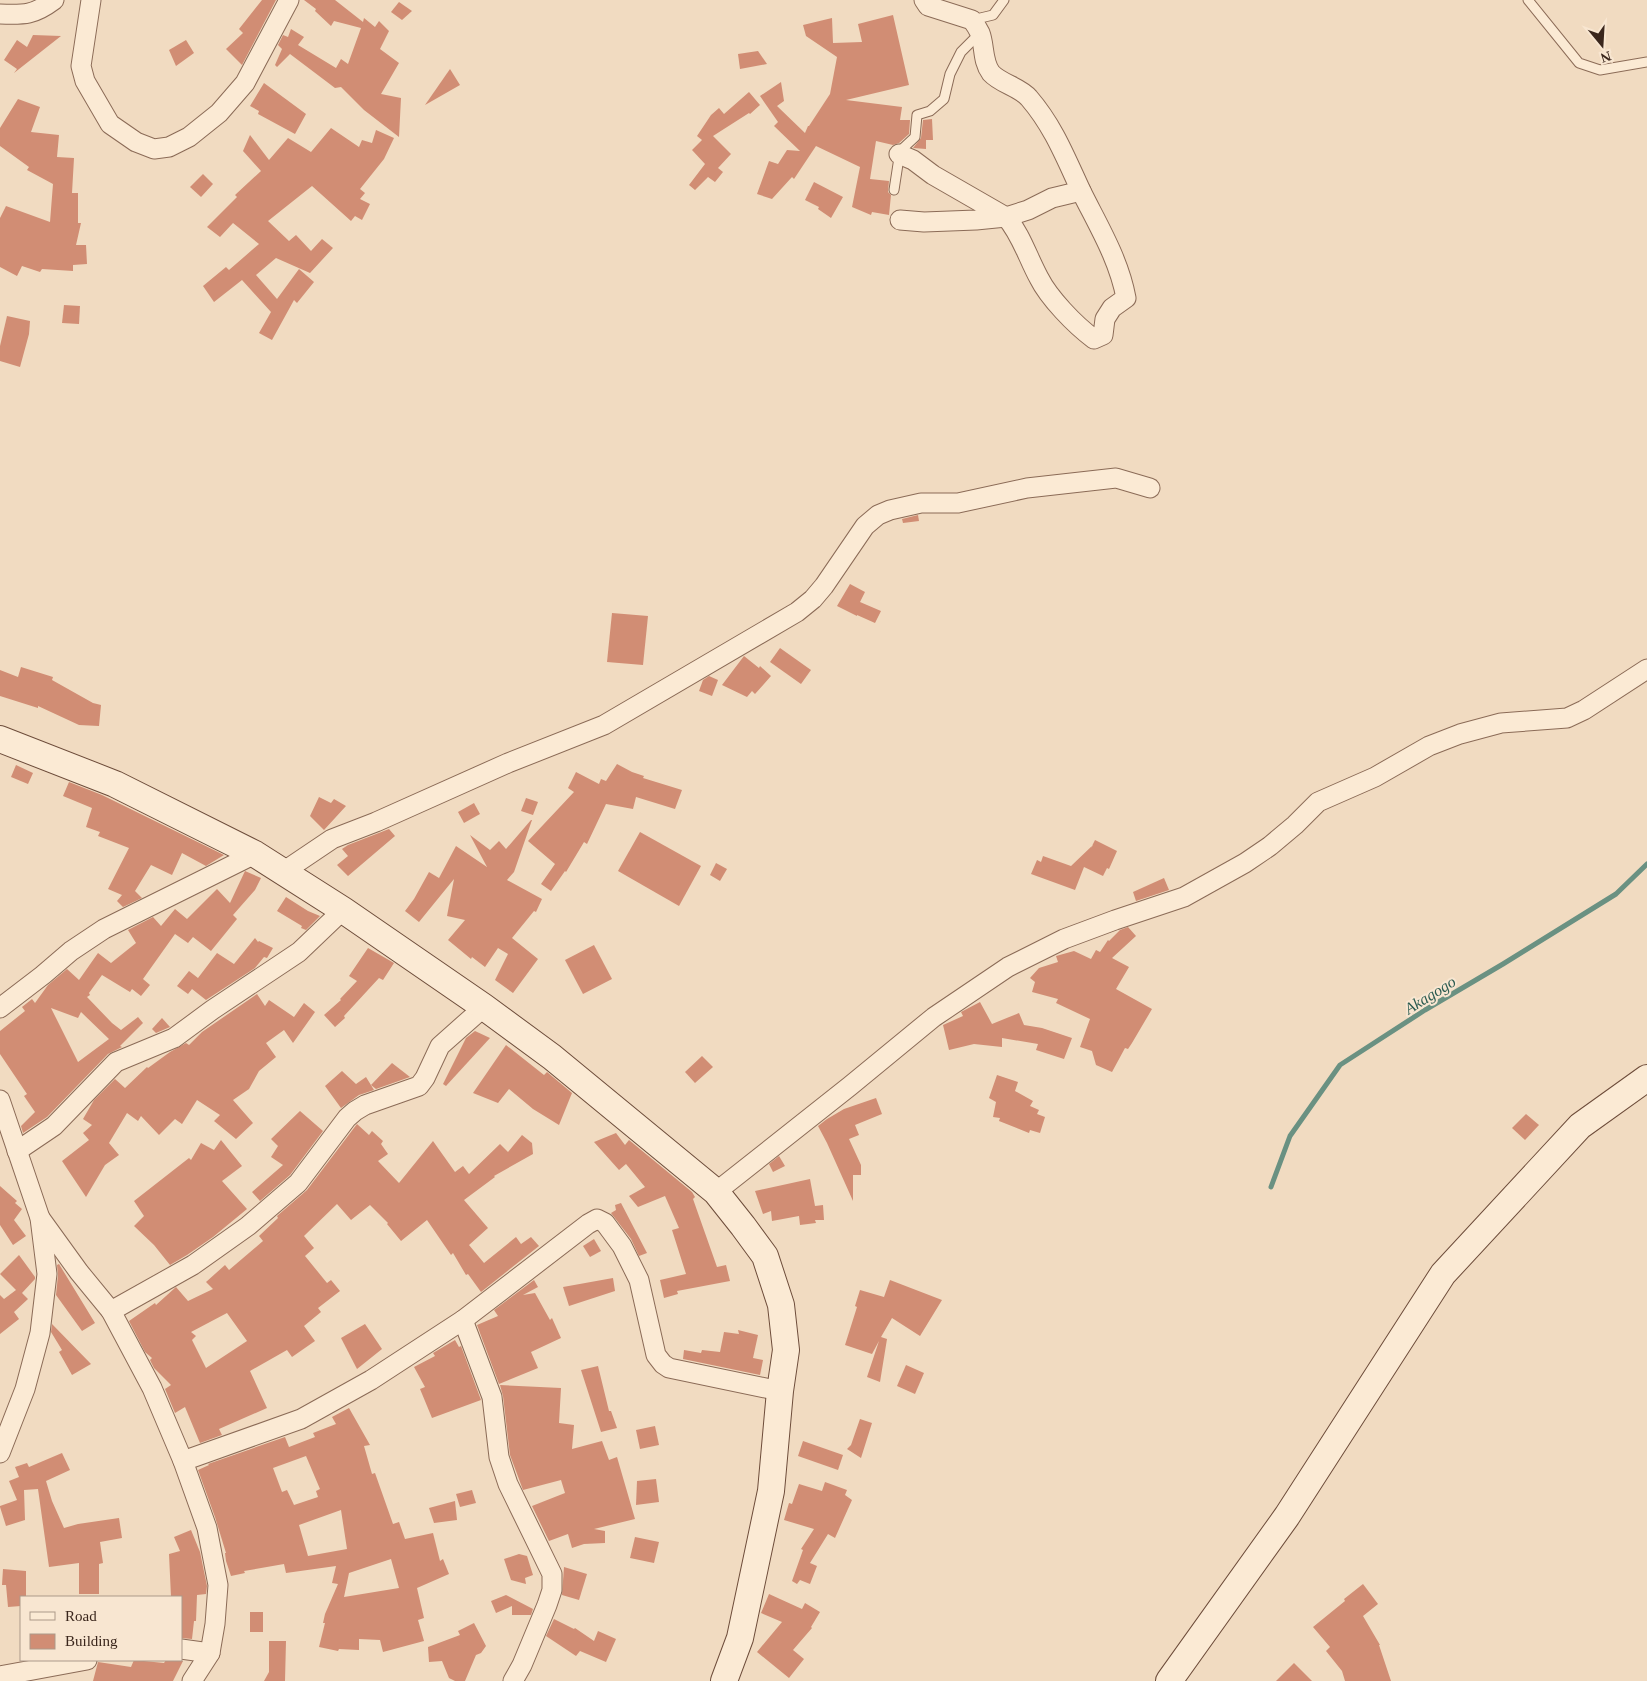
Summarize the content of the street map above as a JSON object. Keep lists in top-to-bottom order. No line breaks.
{"water":["Akagogo"],"legend":["Road","Building"],"north":"bottom"}
